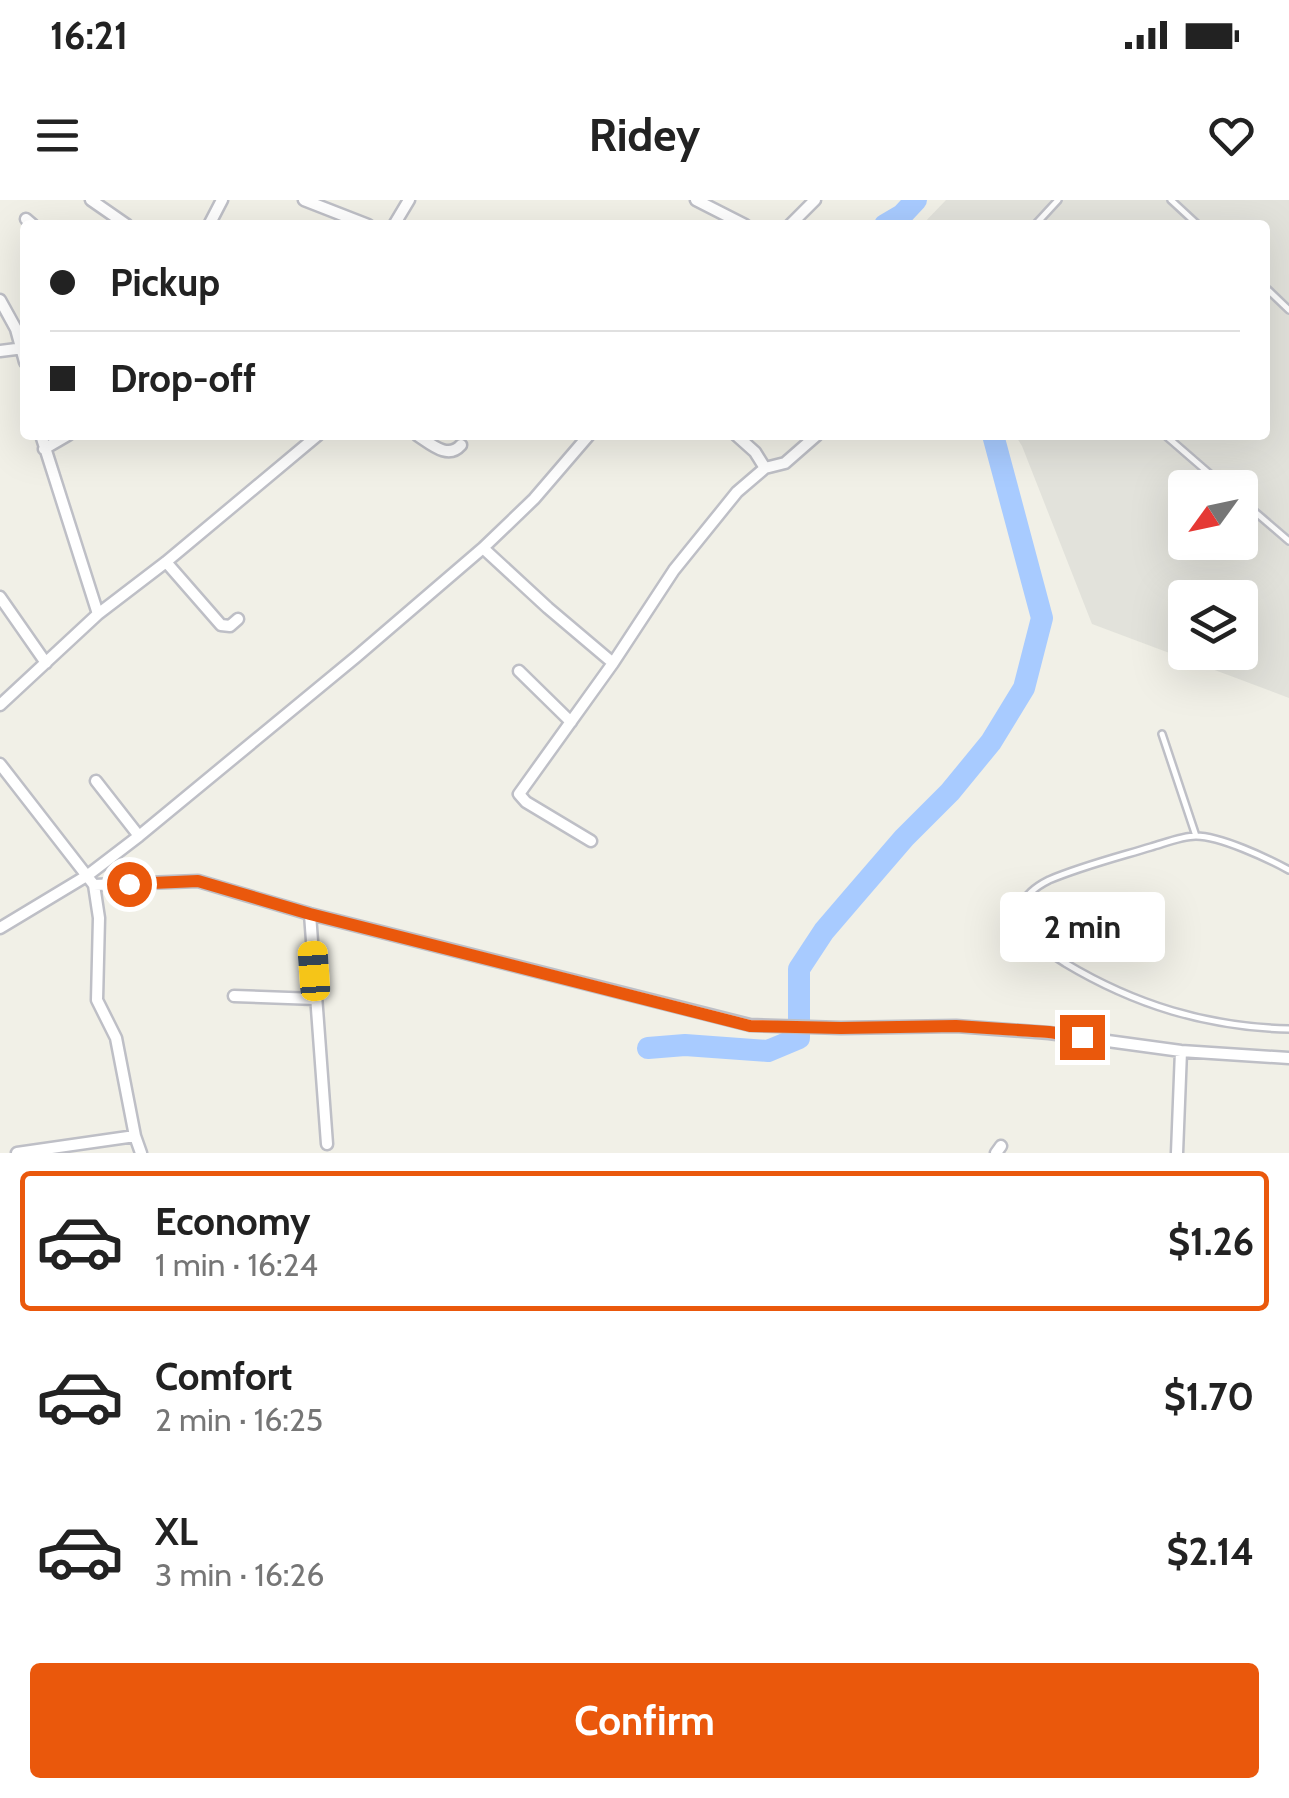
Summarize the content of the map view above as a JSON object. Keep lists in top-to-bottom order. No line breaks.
{"north":"bottom left","page":{"status":"16:21","header":"Ridey","banner":["Pickup","Drop-off"],"bubble":"2 min","list":[{"name":"Economy","note":"1 min · 16:24","value":"$1.26"},{"name":"Comfort","note":"2 min · 16:25","value":"$1.70"},{"name":"XL","note":"3 min · 16:26","value":"$2.14"}],"buttons":"Confirm"}}
